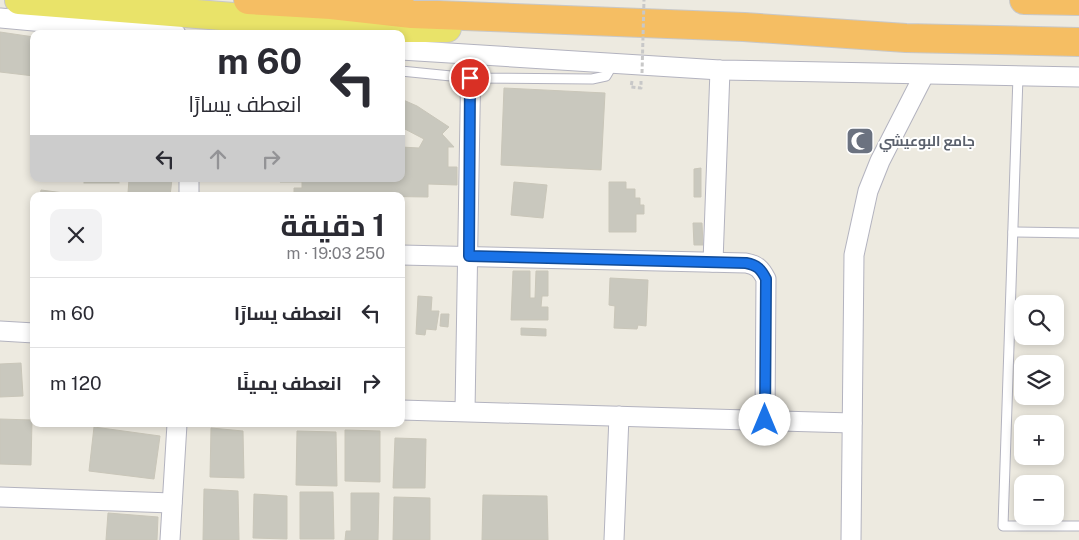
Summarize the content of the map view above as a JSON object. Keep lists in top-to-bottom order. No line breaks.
{"places":{"mosque":["جامع البوعيشي"]},"page":{"turn":["60 m","انعطف يسارًا"],"heading":["1 دقيقة","250 m · 19:03"],"list":[{"name":"انعطف يسارًا","value":"60 m"},{"name":"انعطف يمينًا","value":"120 m"}],"map_buttons":["+","−"]}}
